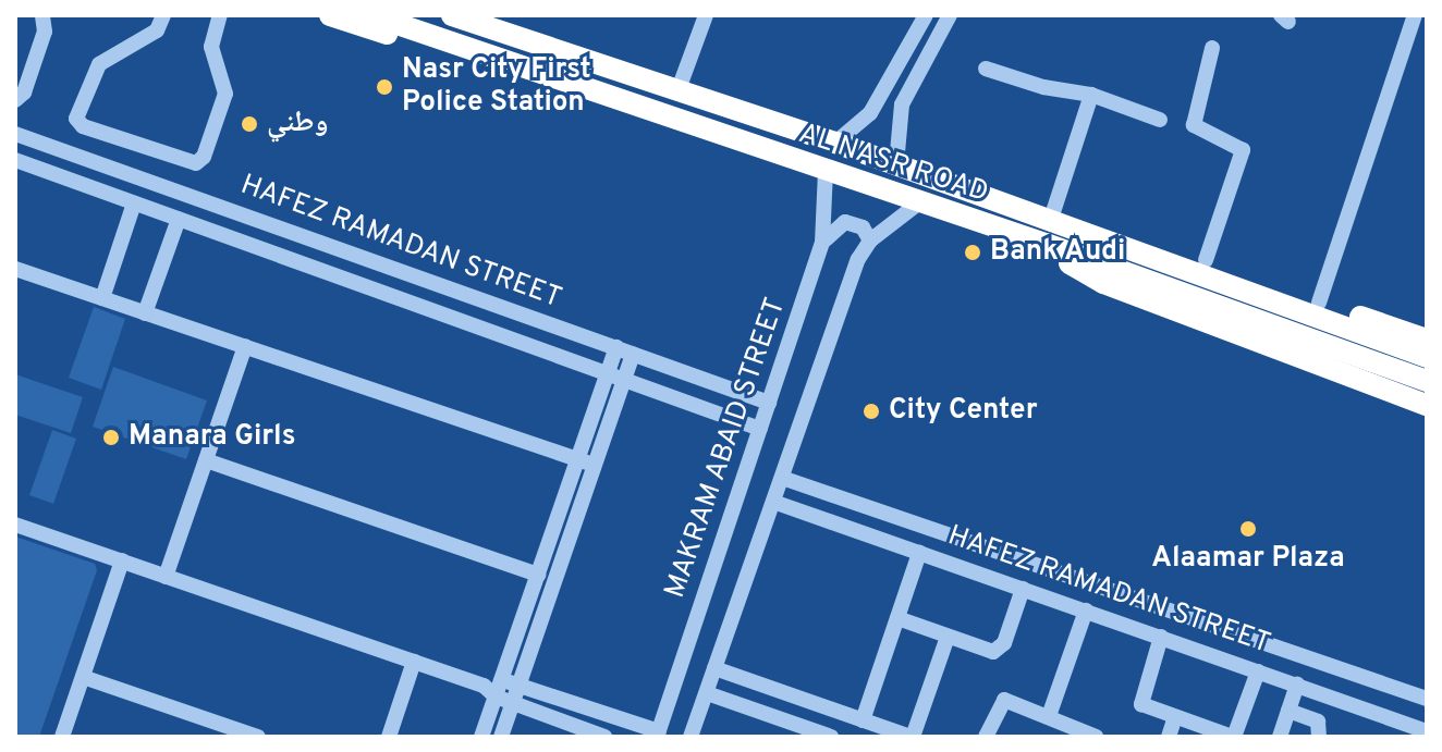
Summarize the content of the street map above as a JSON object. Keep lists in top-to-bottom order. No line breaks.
{"streets":{"highway":["AL NASR ROAD"],"street":["HAFEZ RAMADAN STREET","MAKRAM ABAID STREET"]},"crossings":[["AL NASR ROAD","MAKRAM ABAID STREET"],["HAFEZ RAMADAN STREET","MAKRAM ABAID STREET"]],"places":["Nasr City First Police Station","وطني","Bank Audi","City Center","Manara Girls","Alaamar Plaza"]}
